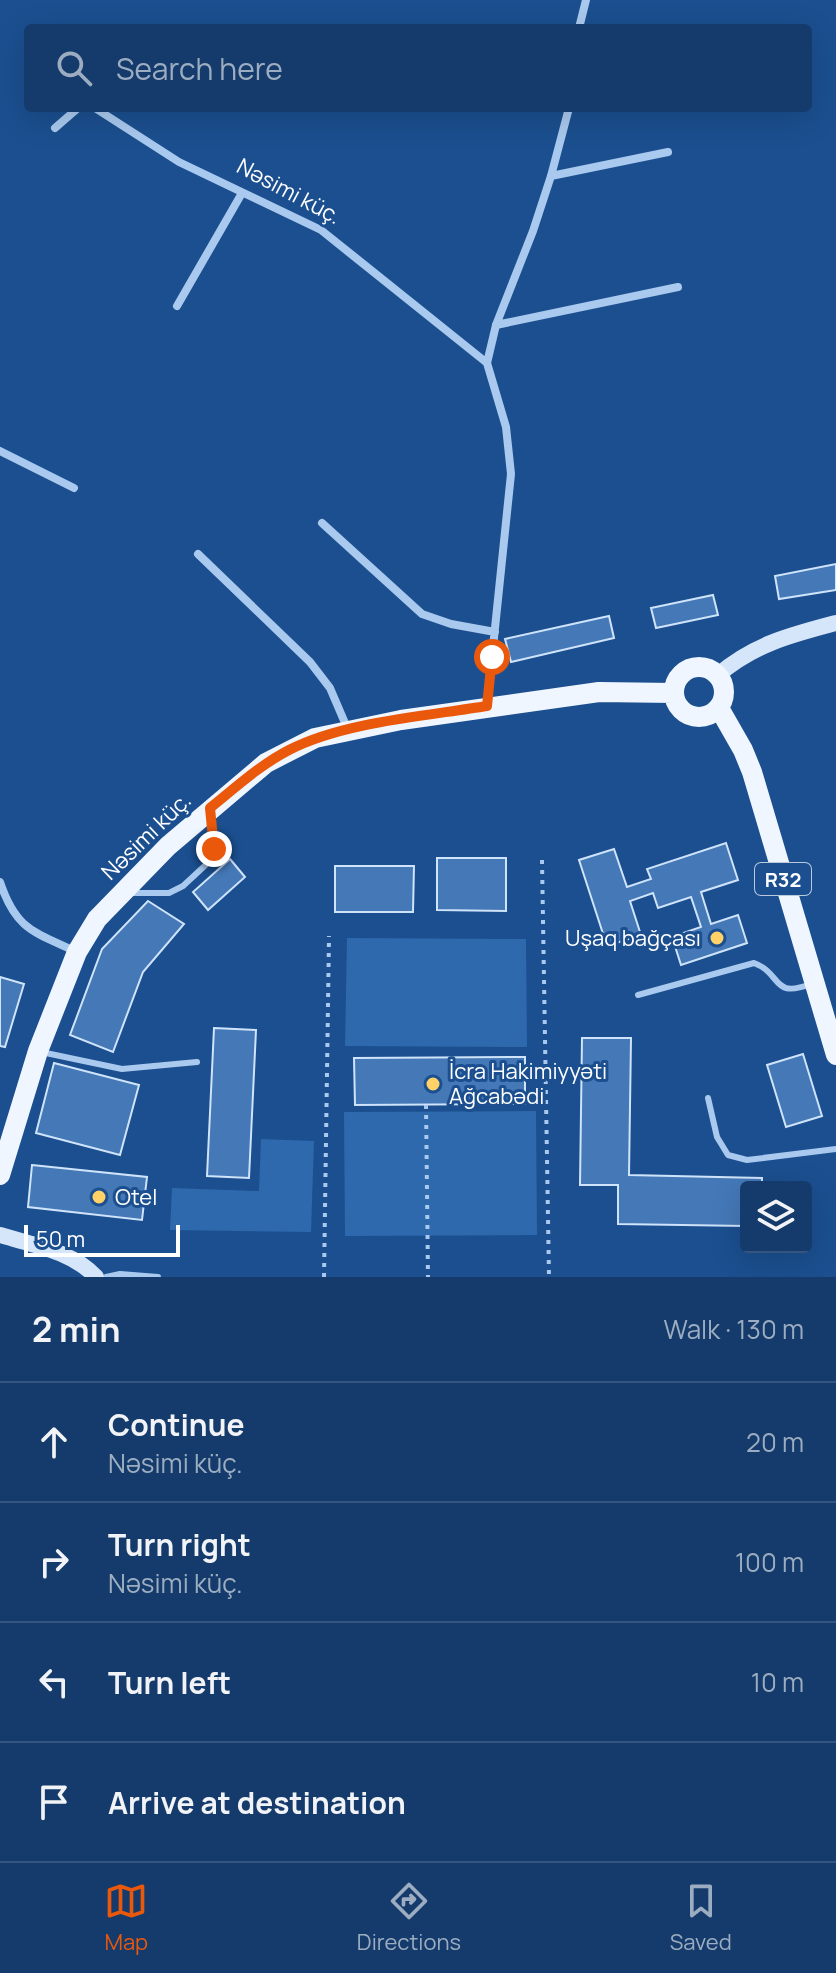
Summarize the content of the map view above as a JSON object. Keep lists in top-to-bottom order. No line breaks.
{"streets":{"main road":["Nəsimi küç.","R32"]},"crossings":[["Nəsimi küç.","R32"]],"places":["Uşaq bağçası","İcra Hakimiyyəti Ağcabədi","Otel"],"scale_bar":"50 m","page":{"search":"Search here","scale":"50 m","heading":["2 min","Walk · 130 m"],"list":[["Continue","Nəsimi küç.","20 m"],["Turn right","Nəsimi küç.","100 m"],["Turn left","10 m"],"Arrive at destination"],"nav":["Map","Directions","Saved"]}}
